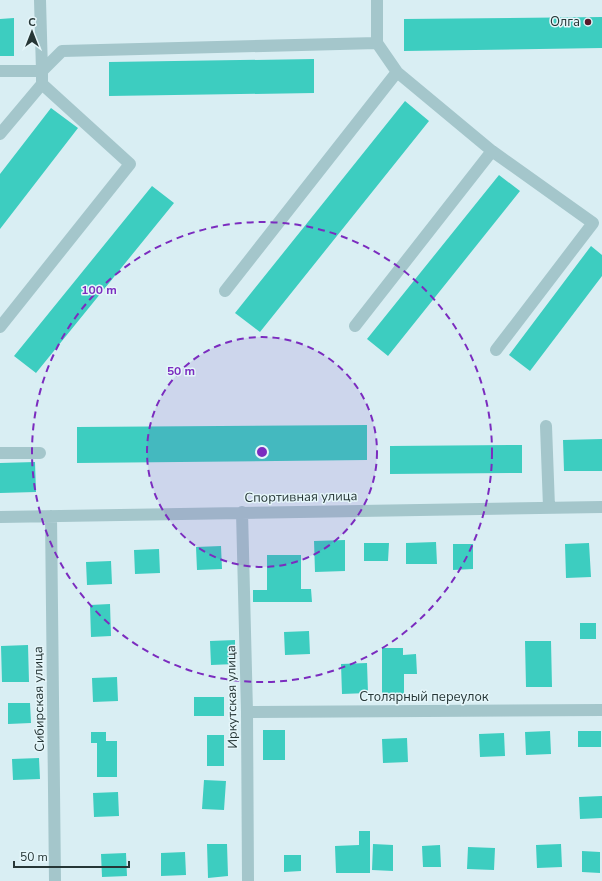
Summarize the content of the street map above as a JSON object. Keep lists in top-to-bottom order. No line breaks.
{"streets":{"street":["Спортивная улица","Иркутская улица","Столярный переулок","Сибирская улица"]},"crossings":[["Спортивная улица","Иркутская улица"],["Спортивная улица","Сибирская улица"],["Иркутская улица","Столярный переулок"]],"places":["Олга"],"scale_bar":"50 m","north":"top","rings":["100 m","50 m"]}
